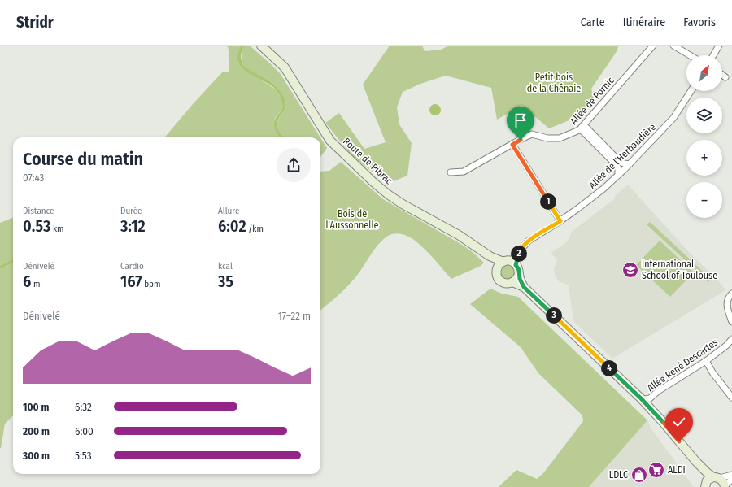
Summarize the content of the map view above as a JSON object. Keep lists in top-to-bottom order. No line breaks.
{"streets":{"main road":["Route de Pibrac"],"street":["Allée de Pornic","Allée de l'Herbaudière","Allée René Descartes"]},"crossings":[["Allée de l'Herbaudière","Route de Pibrac"]],"parks":["Petit bois de la Chênaie","Bois de l'Aussonnelle"],"places":{"school or university":["International School of Toulouse"],"supermarket":["ALDI"],"shop":["LDLC"]},"north":"top right","page":{"header":"Stridr","nav":["Carte","Itinéraire","Favoris"],"map_buttons":["+","−"],"heading":["Course du matin","07:43"],"stats":[["Distance","0.53 km"],["Durée","3:12"],["Allure","6:02 /km"],["Dénivelé","6 m"],["Cardio","167 bpm"],["kcal","35"]],"pins":["1","2","3","4"],"chart":["Dénivelé","17–22 m"],"list":[{"name":"100 m","note":"6:32"},{"name":"200 m","note":"6:00"},{"name":"300 m","note":"5:53"}]}}
